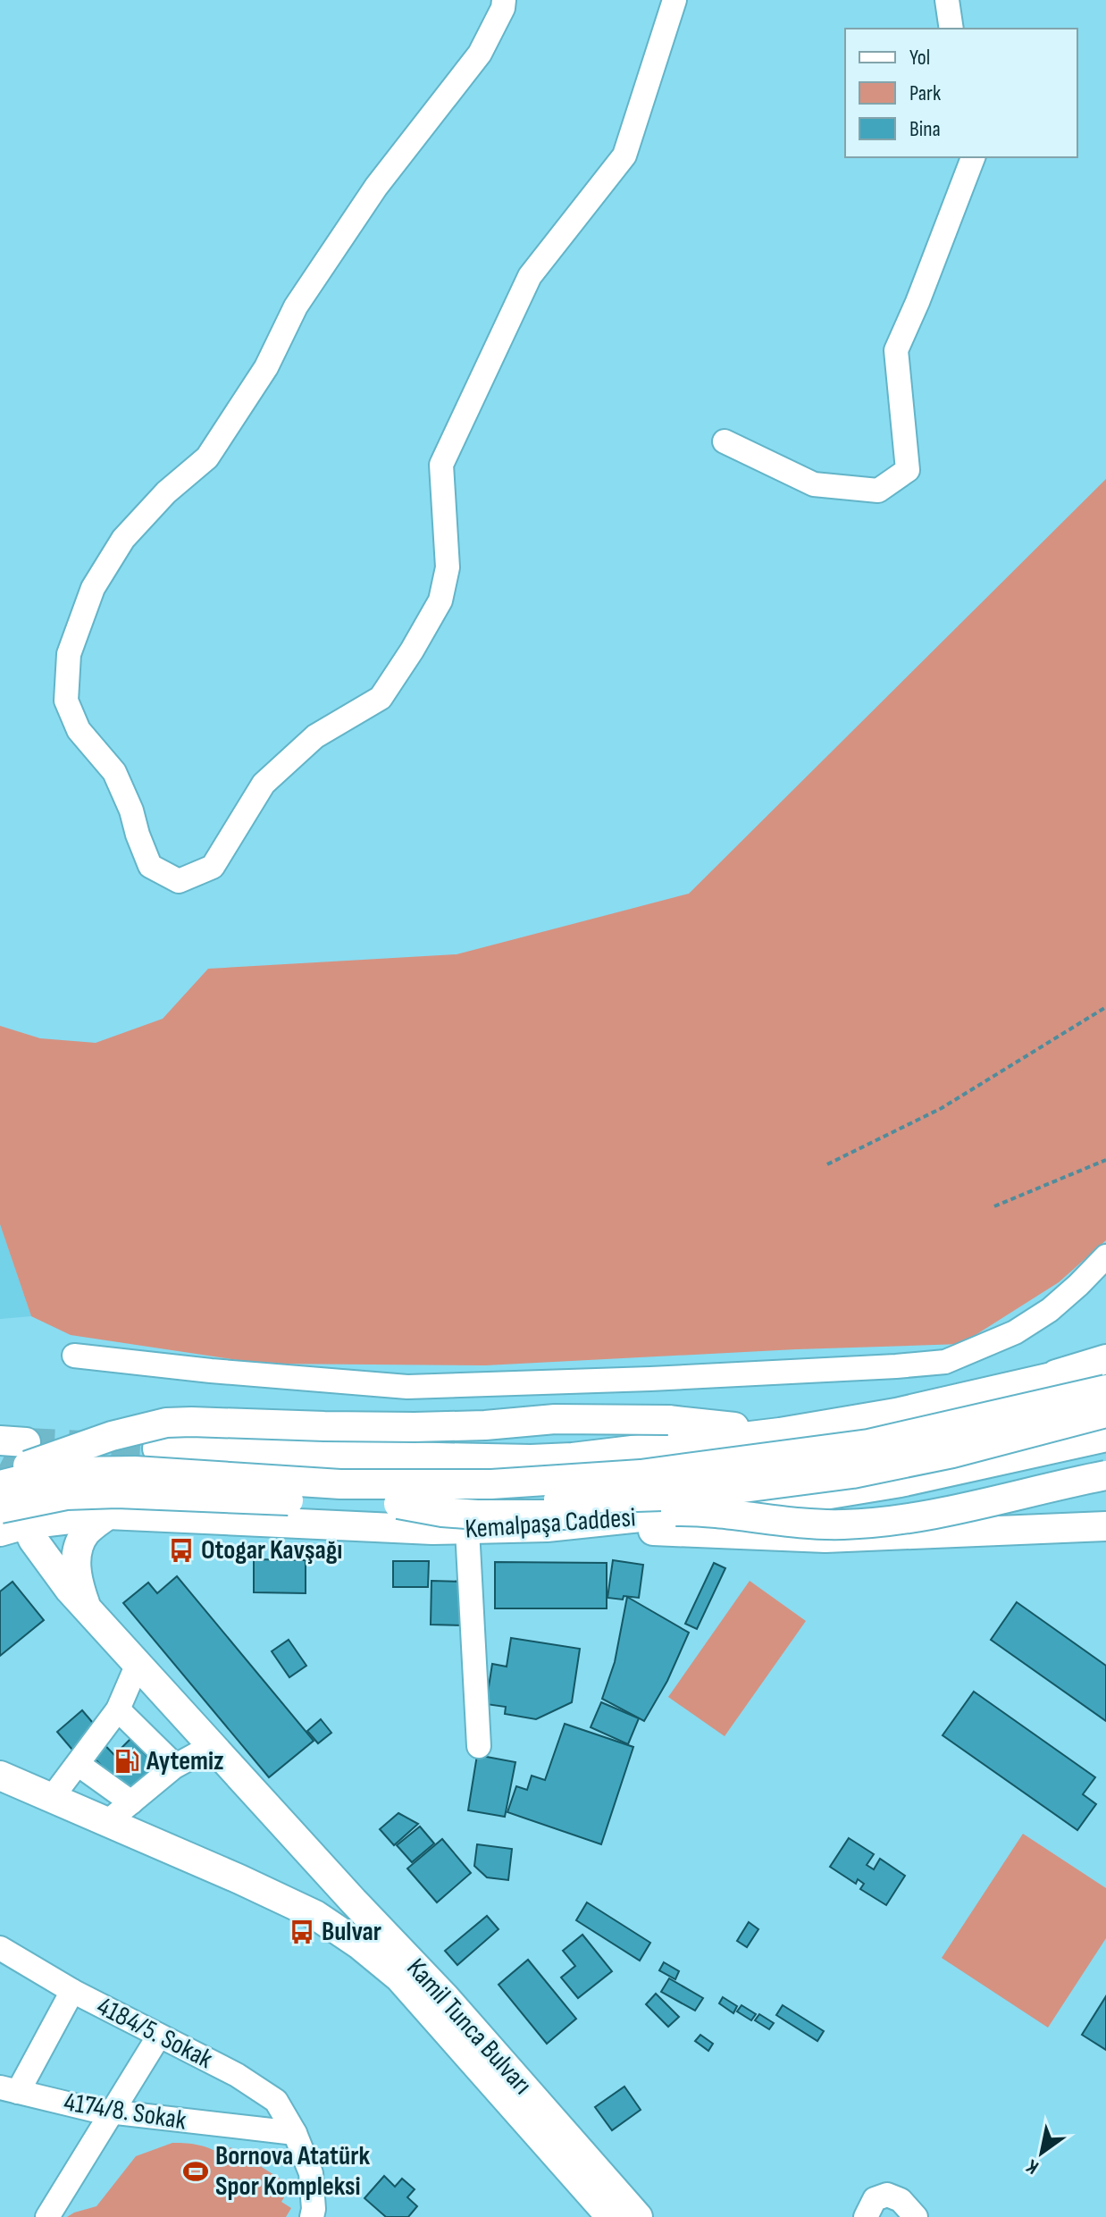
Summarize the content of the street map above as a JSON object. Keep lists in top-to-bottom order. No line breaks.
{"streets":{"main road":["Kemalpaşa Caddesi","Kamil Tunca Bulvarı"],"street":["4184/5. Sokak","4174/8. Sokak"]},"crossings":[["Kemalpaşa Caddesi","Kamil Tunca Bulvarı"],["4184/5. Sokak","4174/8. Sokak"]],"places":{"bus stop":["Otogar Kavşağı","Bulvar"],"fuel station":["Aytemiz"],"sports":["Bornova Atatürk Spor Kompleksi"]},"legend":["Yol","Park","Bina"],"north":"bottom left"}
